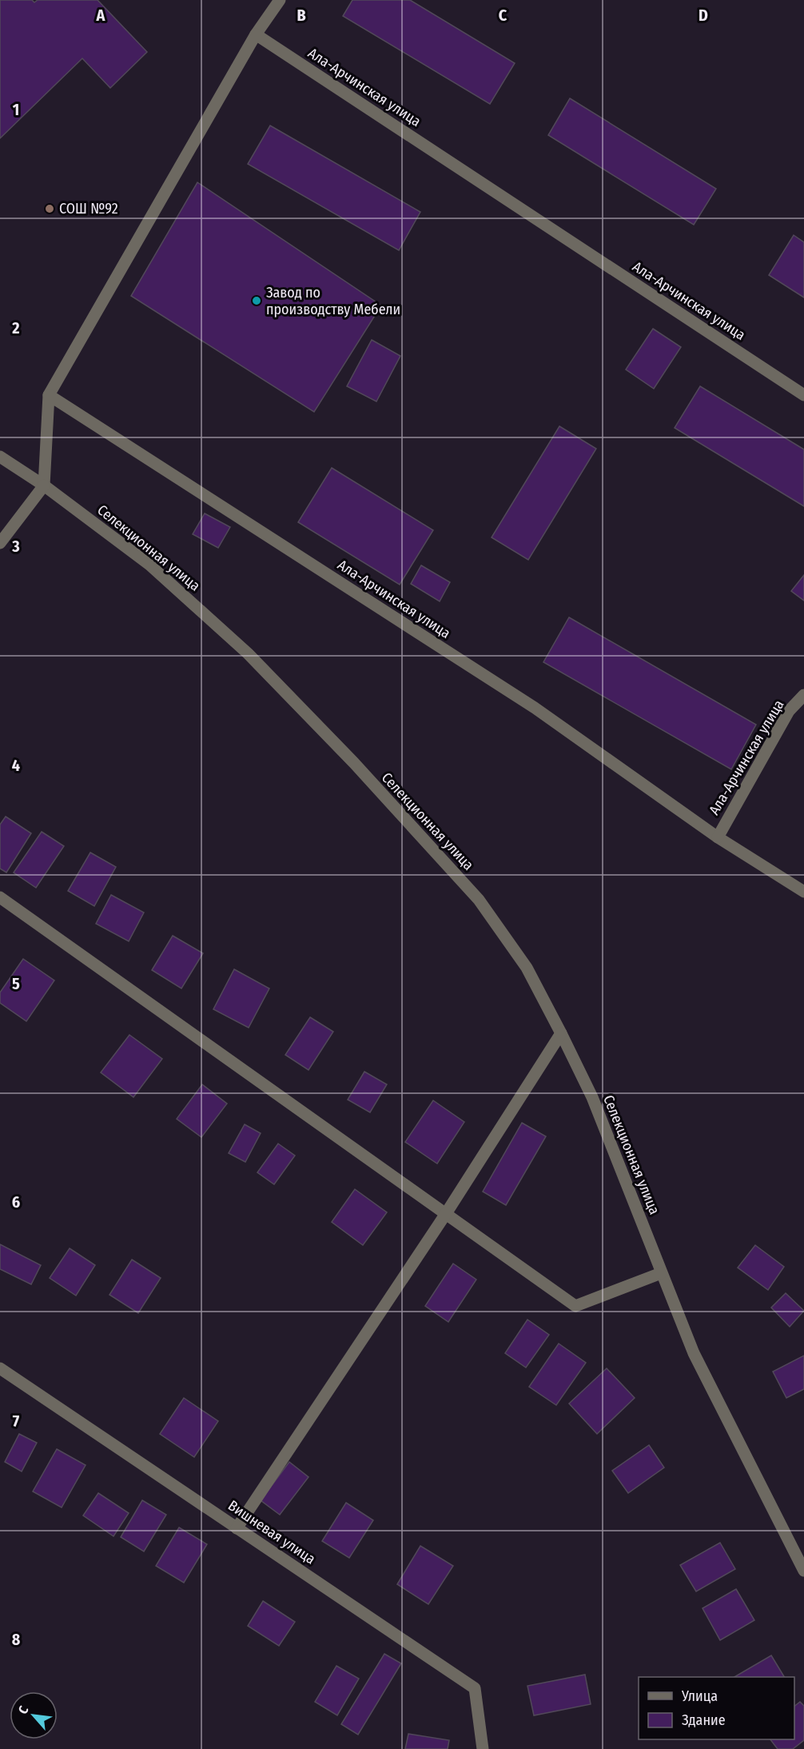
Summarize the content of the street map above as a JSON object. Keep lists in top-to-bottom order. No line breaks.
{"streets":{"street":["Ала-Арчинская улица","Селекционная улица","Вишневая улица"]},"places":["СОШ №92","Завод по производству Мебели"],"legend":["Улица","Здание"],"north":"top left","grid":{"columns":["A","B","C","D"],"rows":["1","2","3","4","5","6","7","8"]}}
